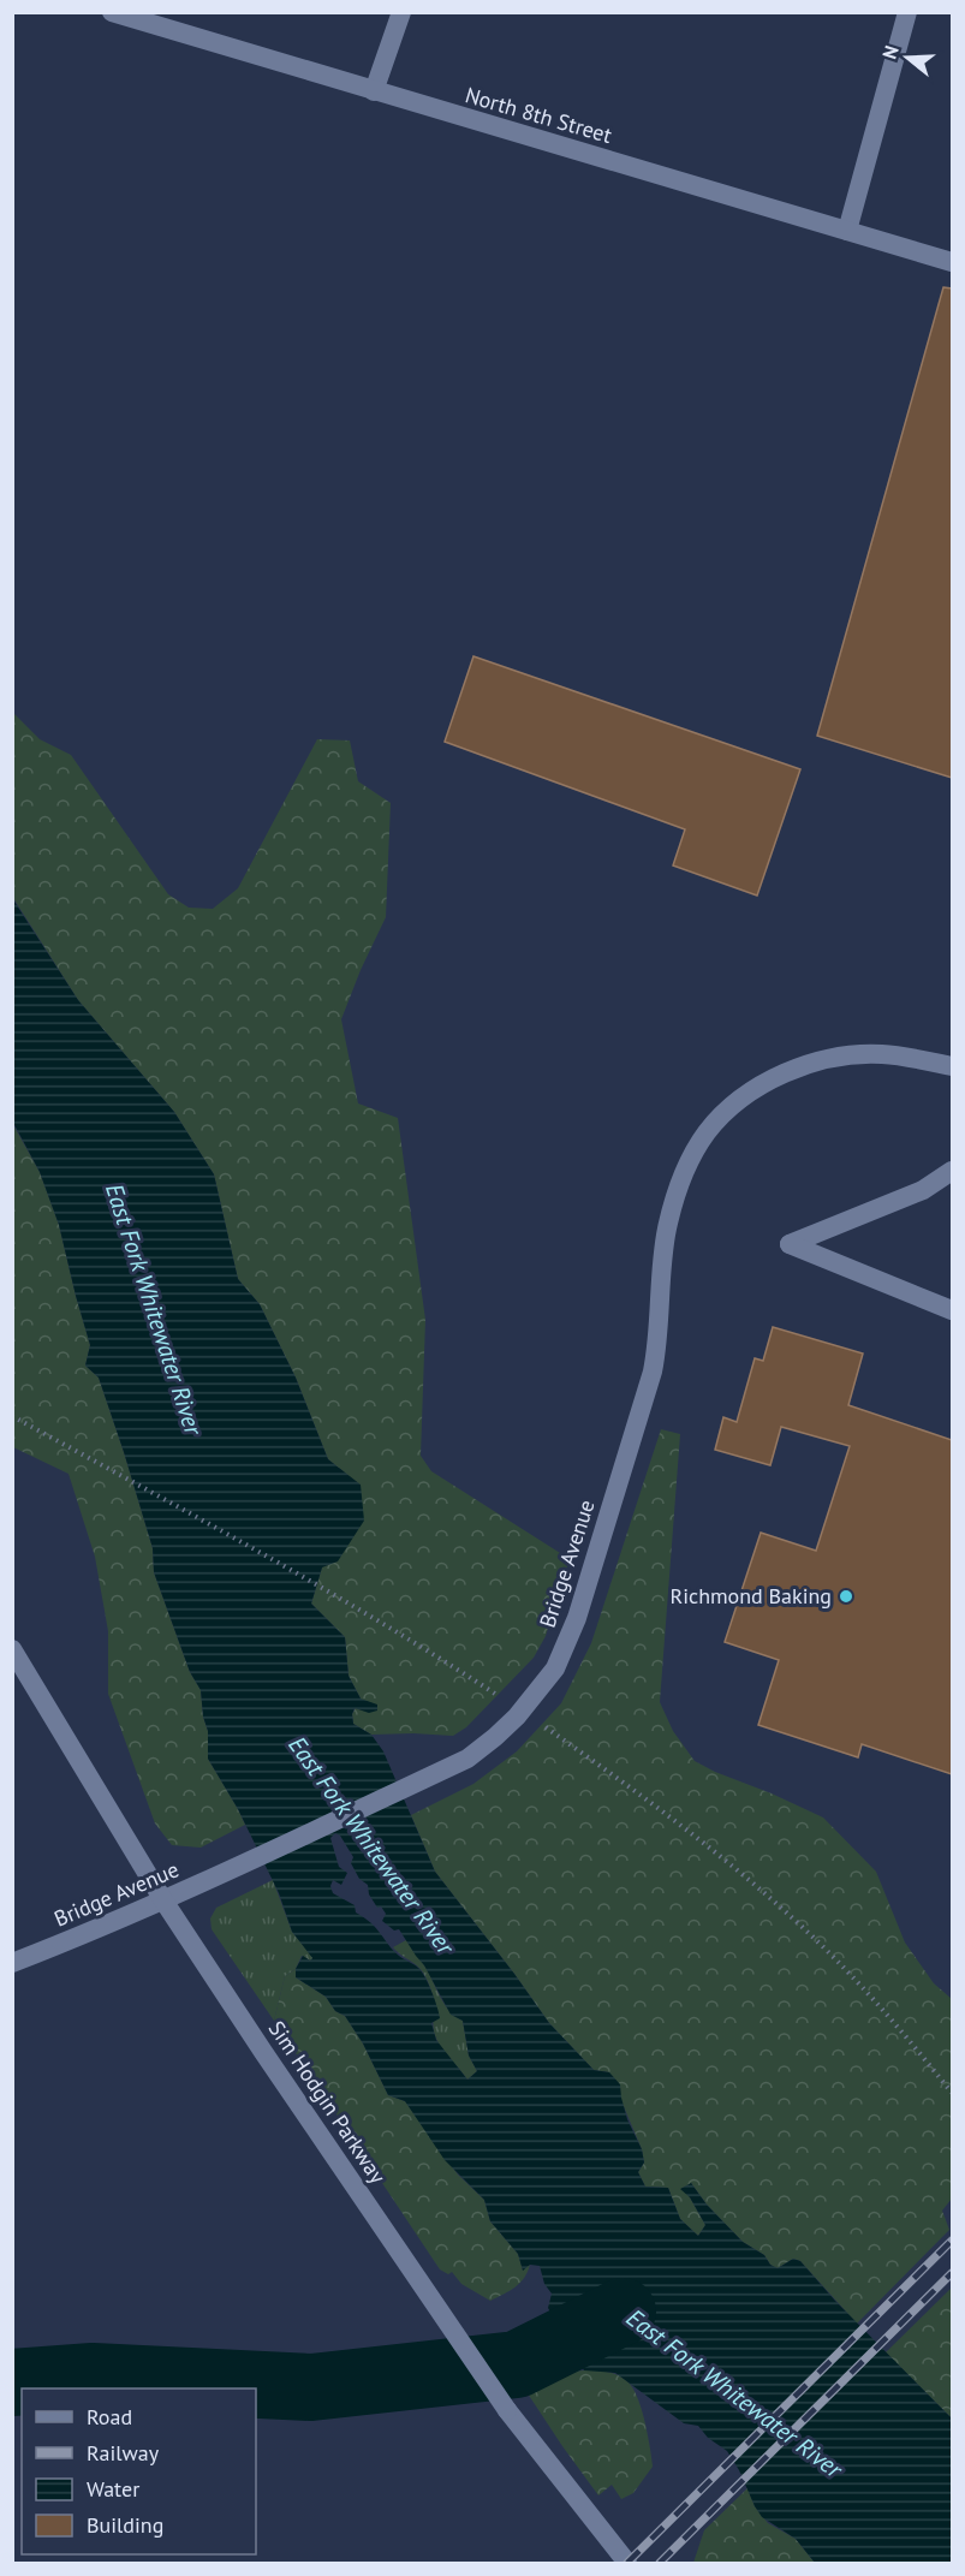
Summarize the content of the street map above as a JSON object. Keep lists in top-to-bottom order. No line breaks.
{"streets":{"street":["North 8th Street","Bridge Avenue","Sim Hodgin Parkway"]},"crossings":[["Bridge Avenue","Sim Hodgin Parkway"]],"water":["East Fork Whitewater River"],"places":["Richmond Baking"],"legend":["Road","Railway","Water","Building"],"north":"left"}
